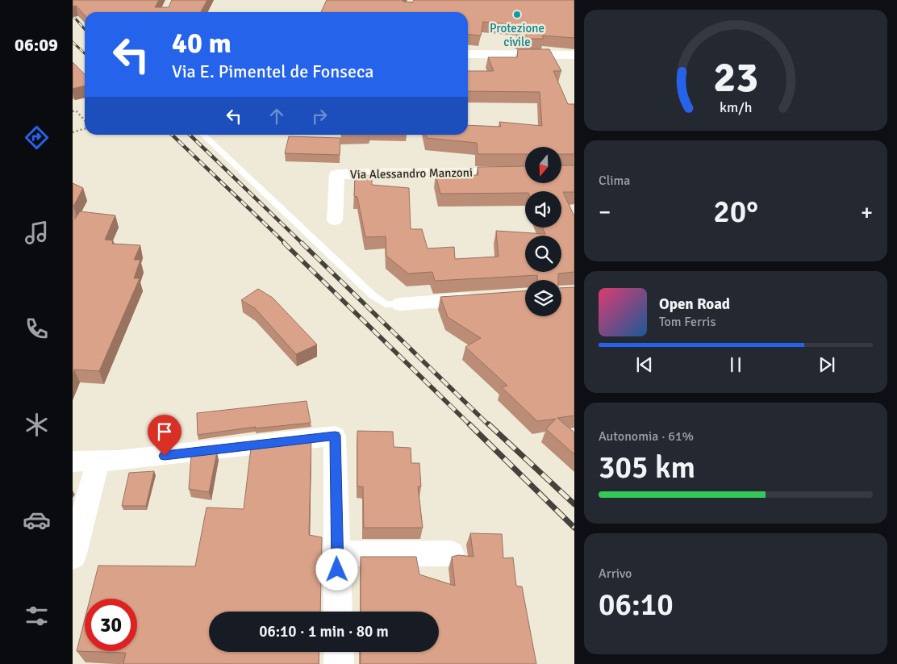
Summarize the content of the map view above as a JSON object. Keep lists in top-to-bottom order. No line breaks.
{"streets":{"street":["Via Alessandro Manzoni"]},"places":["Protezione civile"],"north":"bottom","page":{"tabs":"06:09","turn":["40 m","Via E. Pimentel de Fonseca"],"tile":["Clima",["Autonomia · 61%","305 km"],["Arrivo","06:10"]],"heat":["−","20°","+"],"song":["Open Road","Tom Ferris"],"limit":"30","trip":"06:10 · 1 min · 80 m","gauge":["23","km/h"]}}
